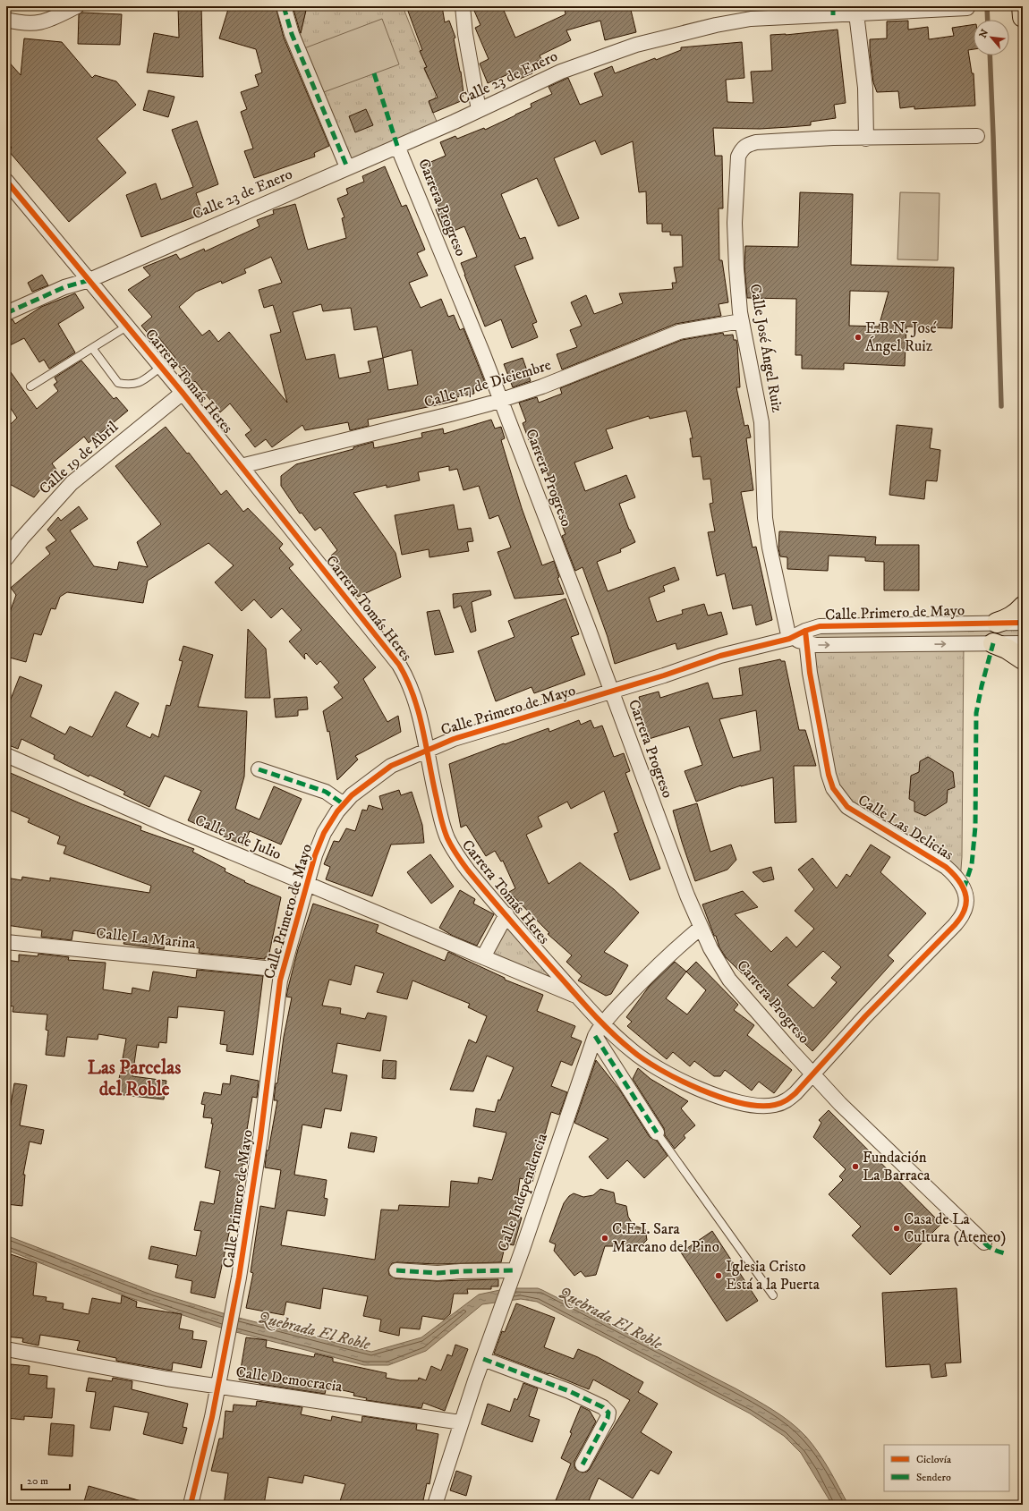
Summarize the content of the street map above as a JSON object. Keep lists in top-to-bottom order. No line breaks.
{"streets":{"street":["Calle 23 de Enero","Carrera Progreso","Calle José Ángel Ruiz","Carrera Tomás Heres","Calle 17 de Diciembre","Calle 19 de Abril","Calle Primero de Mayo","Calle Las Delicias","Calle 5 de Julio","Calle La Marina","Calle Independencia","Calle Democracia"]},"crossings":[["Calle 23 de Enero","Carrera Progreso"],["Calle 23 de Enero","Carrera Tomás Heres"],["Carrera Progreso","Carrera Tomás Heres"],["Carrera Progreso","Calle 17 de Diciembre"],["Carrera Progreso","Calle Primero de Mayo"],["Carrera Progreso","Calle Las Delicias"],["Carrera Progreso","Calle Independencia"],["Calle José Ángel Ruiz","Calle 17 de Diciembre"],["Calle José Ángel Ruiz","Calle Primero de Mayo"],["Carrera Tomás Heres","Calle 17 de Diciembre"],["Carrera Tomás Heres","Calle 19 de Abril"],["Carrera Tomás Heres","Calle Primero de Mayo"],["Carrera Tomás Heres","Calle Las Delicias"],["Carrera Tomás Heres","Calle 5 de Julio"],["Carrera Tomás Heres","Calle Independencia"],["Calle Primero de Mayo","Calle Las Delicias"],["Calle Primero de Mayo","Calle 5 de Julio"],["Calle Primero de Mayo","Calle La Marina"],["Calle Primero de Mayo","Calle Democracia"],["Calle Independencia","Calle Democracia"]],"districts":["Las Parcelas del Roble"],"water":["Quebrada El Roble"],"places":["E.B.N. José Ángel Ruiz","Fundación La Barraca","Casa de La Cultura (Ateneo)","C.E.I. Sara Marcano del Pino","Iglesia Cristo Está a la Puerta"],"legend":["Ciclovía","Sendero"],"scale_bar":"20 m","north":"top left"}
